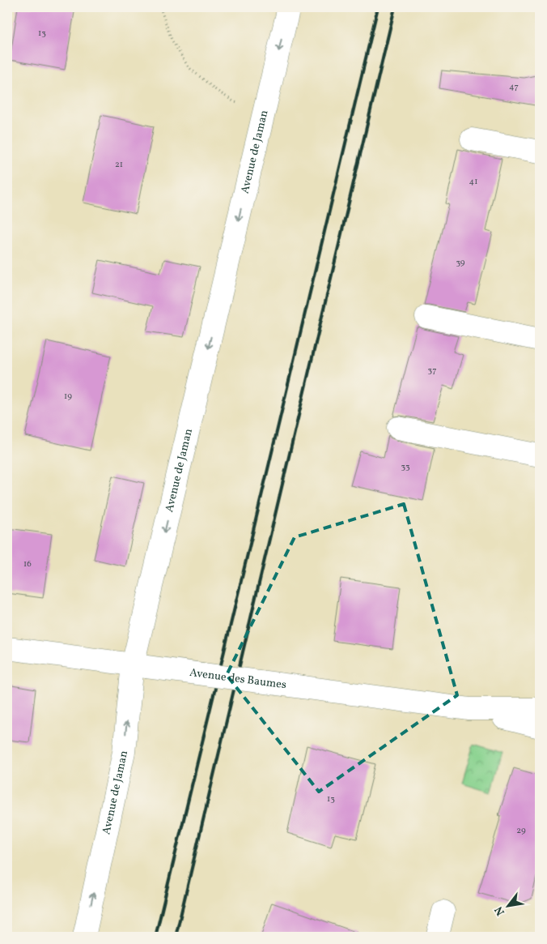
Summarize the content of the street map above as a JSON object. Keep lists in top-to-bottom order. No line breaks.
{"streets":{"street":["Avenue de Jaman","Avenue des Baumes"]},"crossings":[["Avenue de Jaman","Avenue des Baumes"]],"house_numbers":["13","47","21","41","39","37","19","33","16","13","29"],"north":"bottom left"}
